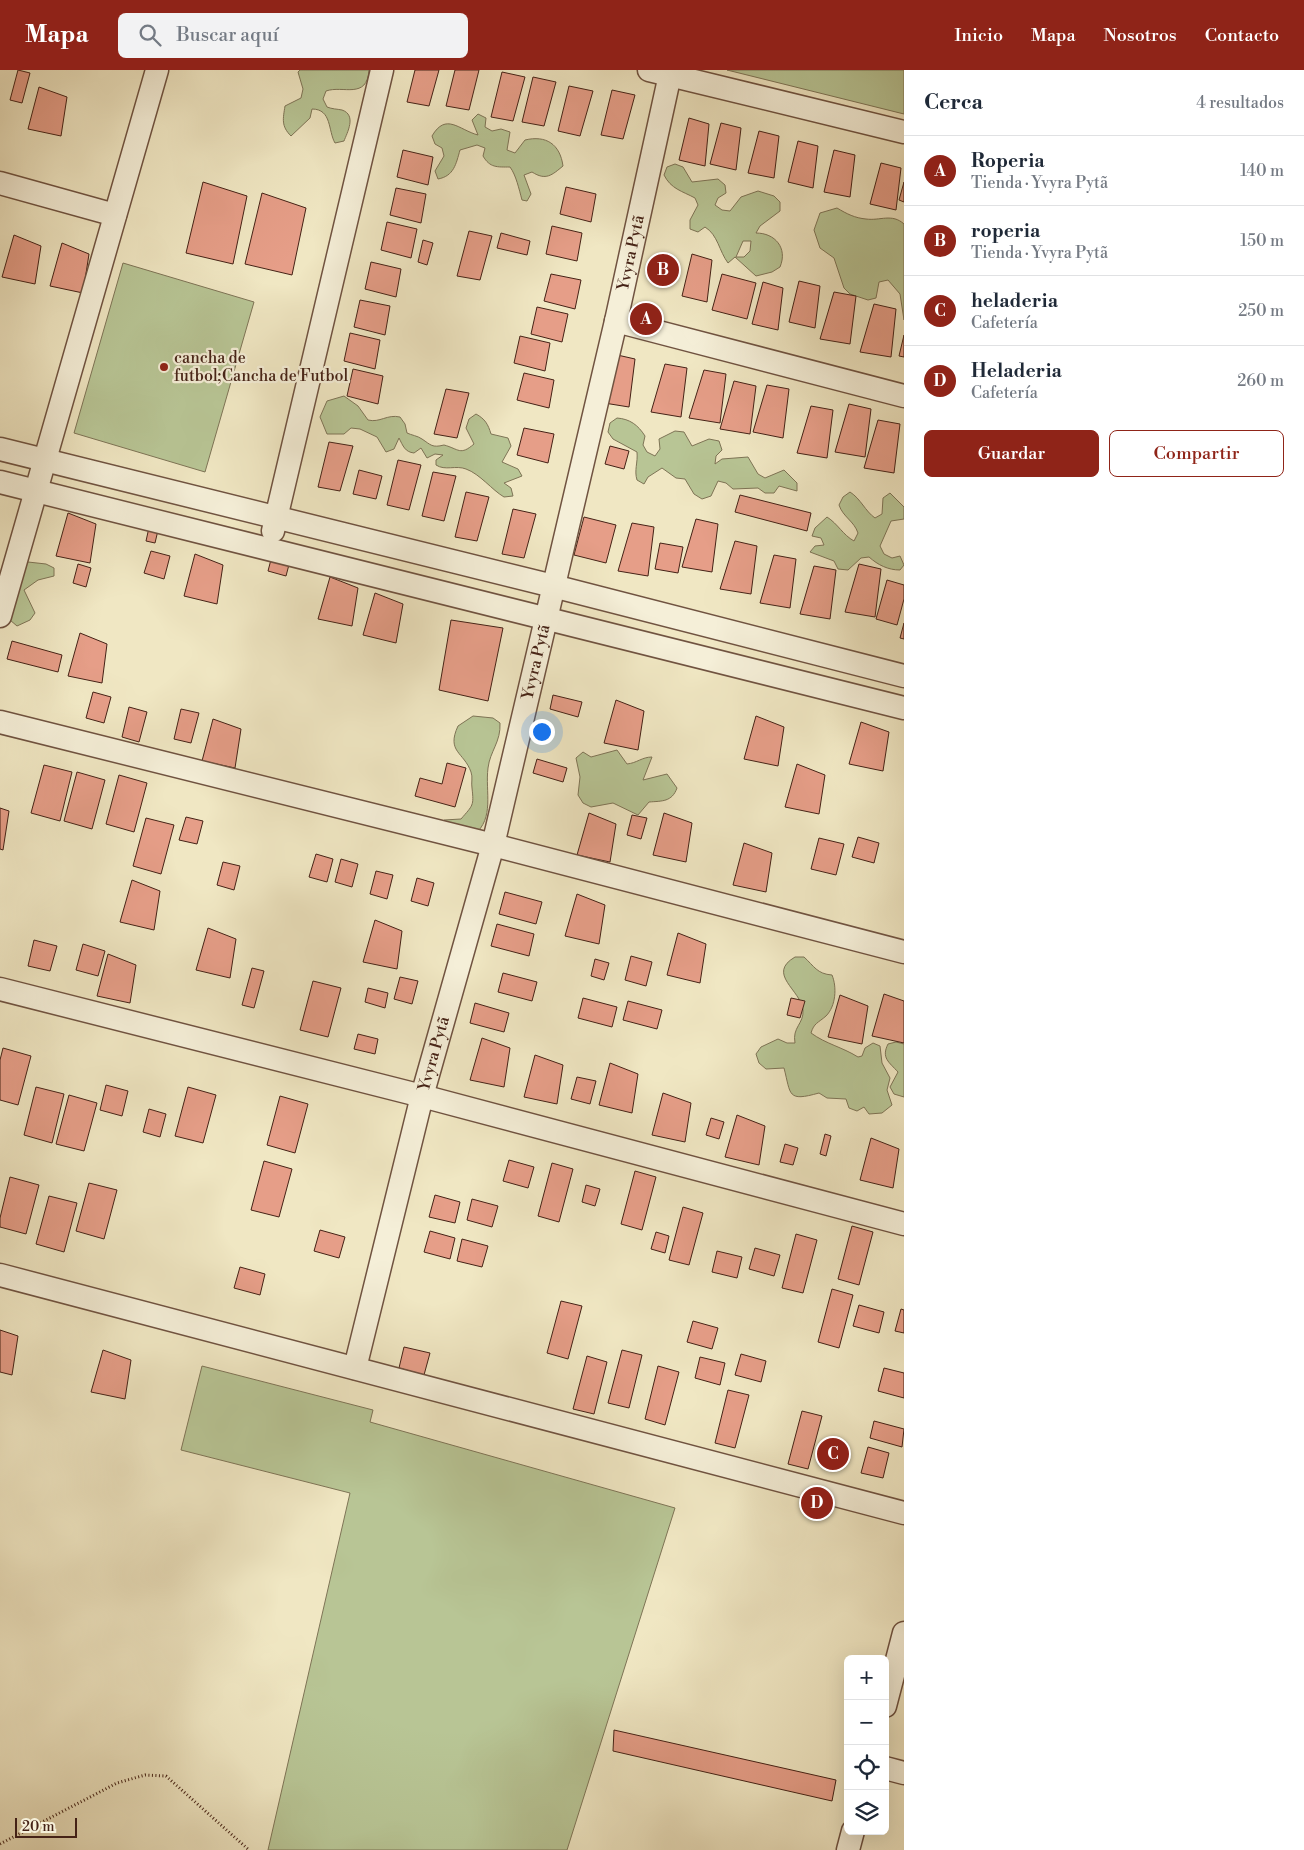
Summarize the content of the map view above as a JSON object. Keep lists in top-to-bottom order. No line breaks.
{"streets":{"street":["Yvyra Pytã"]},"places":["cancha de futbol;Cancha de Futbol"],"scale_bar":"20 m","page":{"header":"Mapa","search":"Buscar aquí","nav":["Inicio","Mapa","Nosotros","Contacto"],"heading":["Cerca","4 resultados"],"list":[{"mark":"A","name":"Roperia","note":"Tienda · Yvyra Pytã","value":"140 m"},{"mark":"B","name":"roperia","note":"Tienda · Yvyra Pytã","value":"150 m"},{"mark":"C","name":"heladeria","note":"Cafetería","value":"250 m"},{"mark":"D","name":"Heladeria","note":"Cafetería","value":"260 m"}],"pins":["B","A","C","D"],"buttons":["Guardar","Compartir"],"map_buttons":["+","−"],"scale":"20 m"}}
